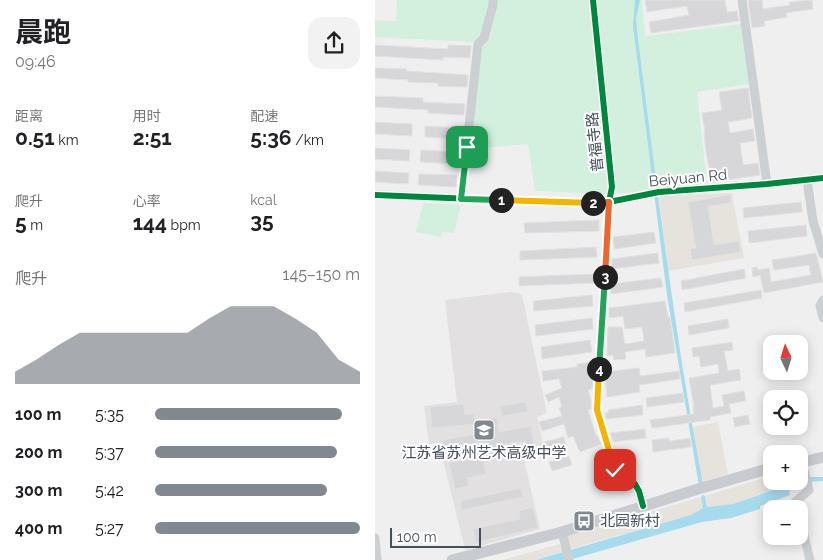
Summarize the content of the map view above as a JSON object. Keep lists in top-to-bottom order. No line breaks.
{"streets":{"street":["普福寺路","Beiyuan Rd"]},"crossings":[["普福寺路","Beiyuan Rd"]],"places":{"school or university":["江苏省苏州艺术高级中学"],"bus stop":["北园新村"]},"scale_bar":"100 m","north":"top","page":{"heading":["晨跑","09:46"],"stats":[["距离","0.51 km"],["用时","2:51"],["配速","5:36 /km"],["爬升","5 m"],["心率","144 bpm"],["kcal","35"]],"pins":["1","2","3","4"],"chart":["爬升","145–150 m"],"map_buttons":["+","−"],"list":[{"name":"100 m","note":"5:35"},{"name":"200 m","note":"5:37"},{"name":"300 m","note":"5:42"},{"name":"400 m","note":"5:27"}],"scale":"100 m"}}
